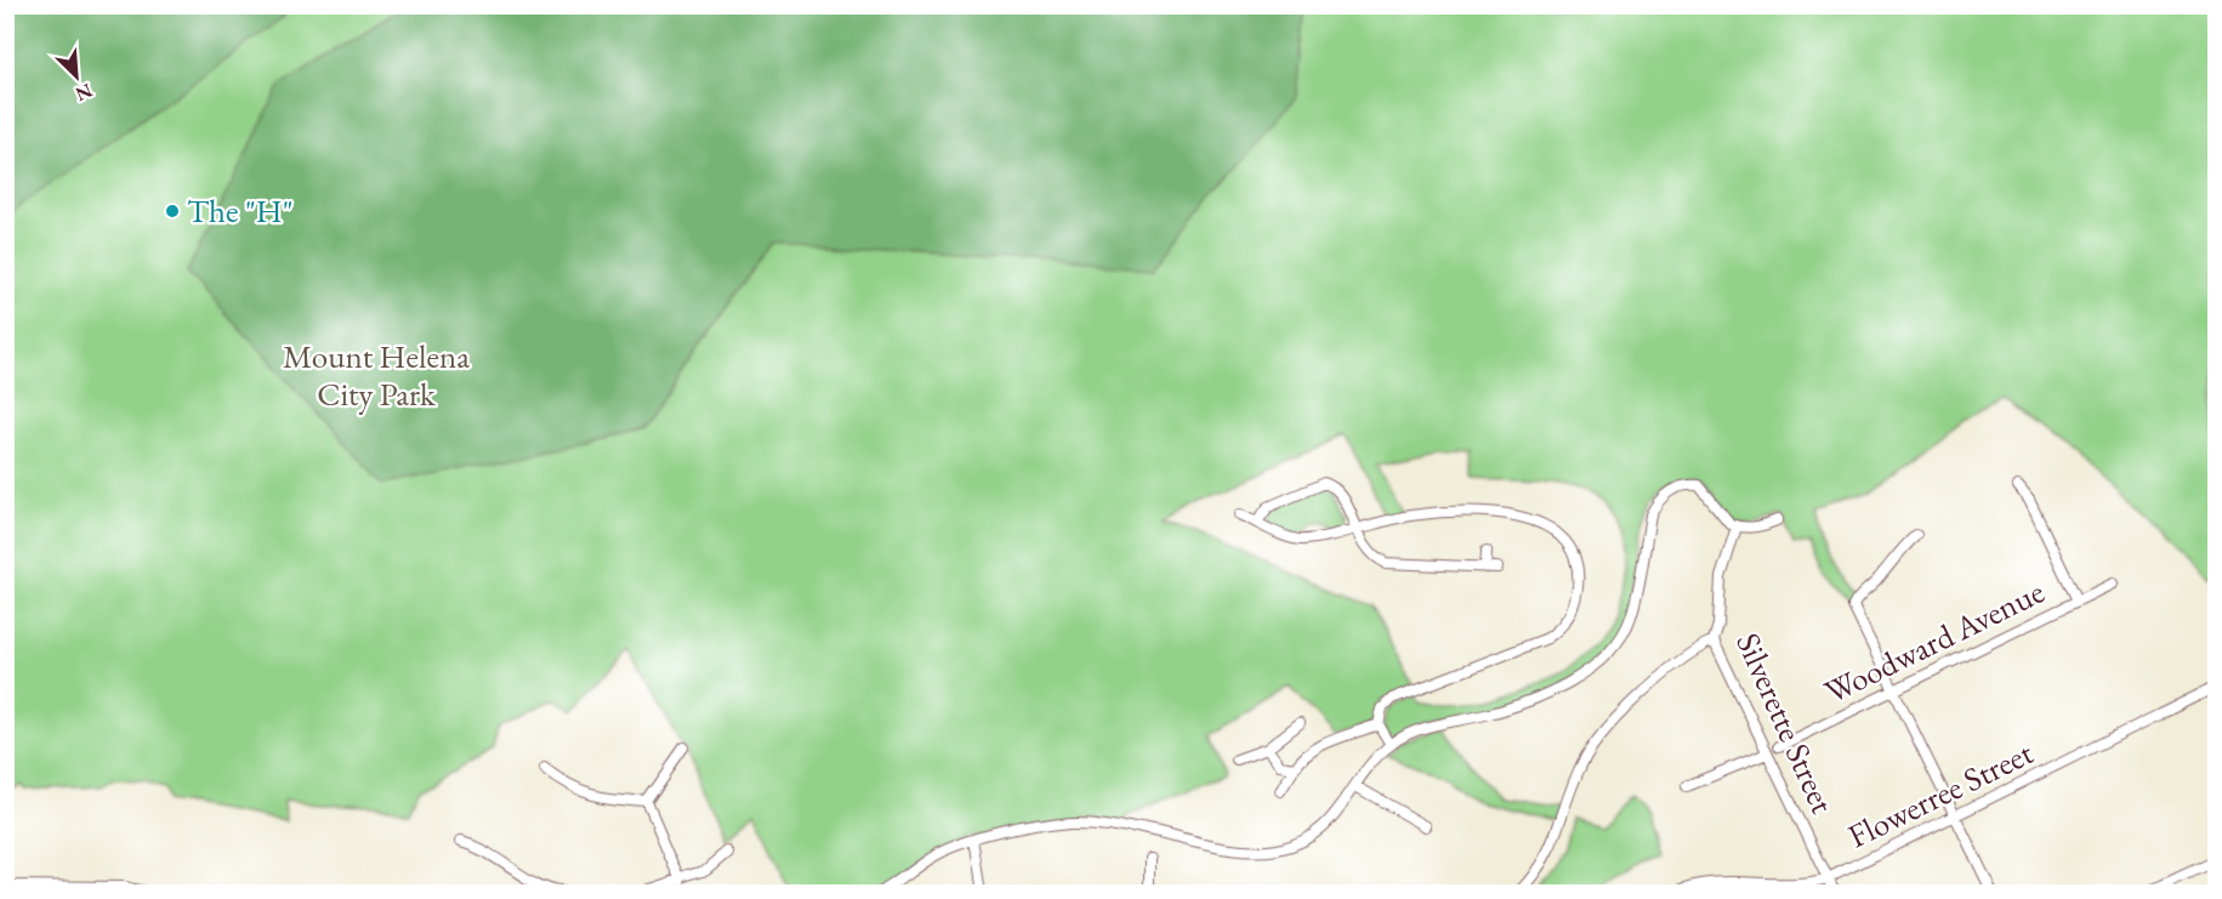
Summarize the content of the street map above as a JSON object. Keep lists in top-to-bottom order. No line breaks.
{"streets":{"street":["Woodward Avenue","Silverette Street","Flowerree Street"]},"crossings":[["Silverette Street","Flowerree Street"]],"parks":["Mount Helena City Park"],"places":["The \"H\""],"north":"bottom right"}
